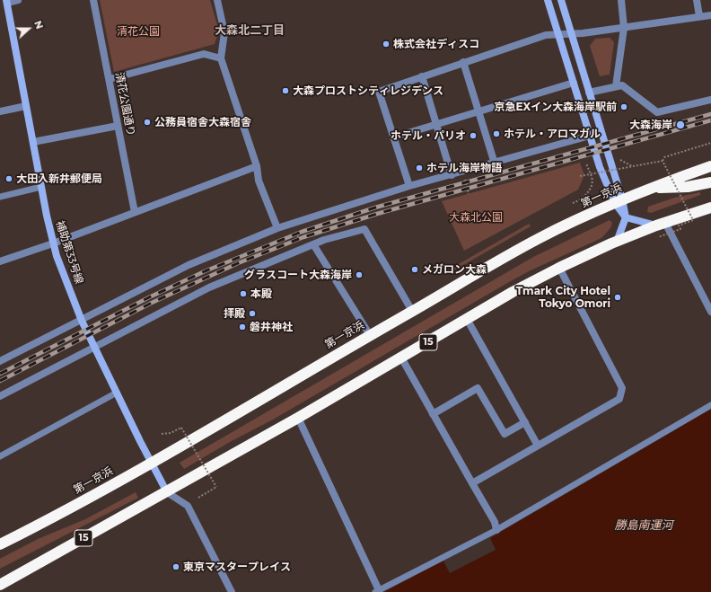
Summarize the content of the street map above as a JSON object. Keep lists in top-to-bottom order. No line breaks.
{"streets":{"highway":["第一京浜","15"],"street":["清花公園通り","補助第33号線"]},"crossings":[["第一京浜","補助第33号線"],["補助第33号線","15"]],"districts":["大森北二丁目"],"water":["勝島南運河"],"parks":["清花公園","大森北公園"],"places":["株式会社ディスコ","大森プロストシティレジデンス","京急EXイン大森海岸駅前","公務員宿舎大森宿舎","大森海岸","ホテル・アロマガル","ホテル・パリオ","ホテル海岸物語","大田入新井郵便局","メガロン大森","グラスコート大森海岸","本殿","Tmark City Hotel Tokyo Omori","拝殿","磐井神社","東京マスタープレイス"],"north":"right"}
